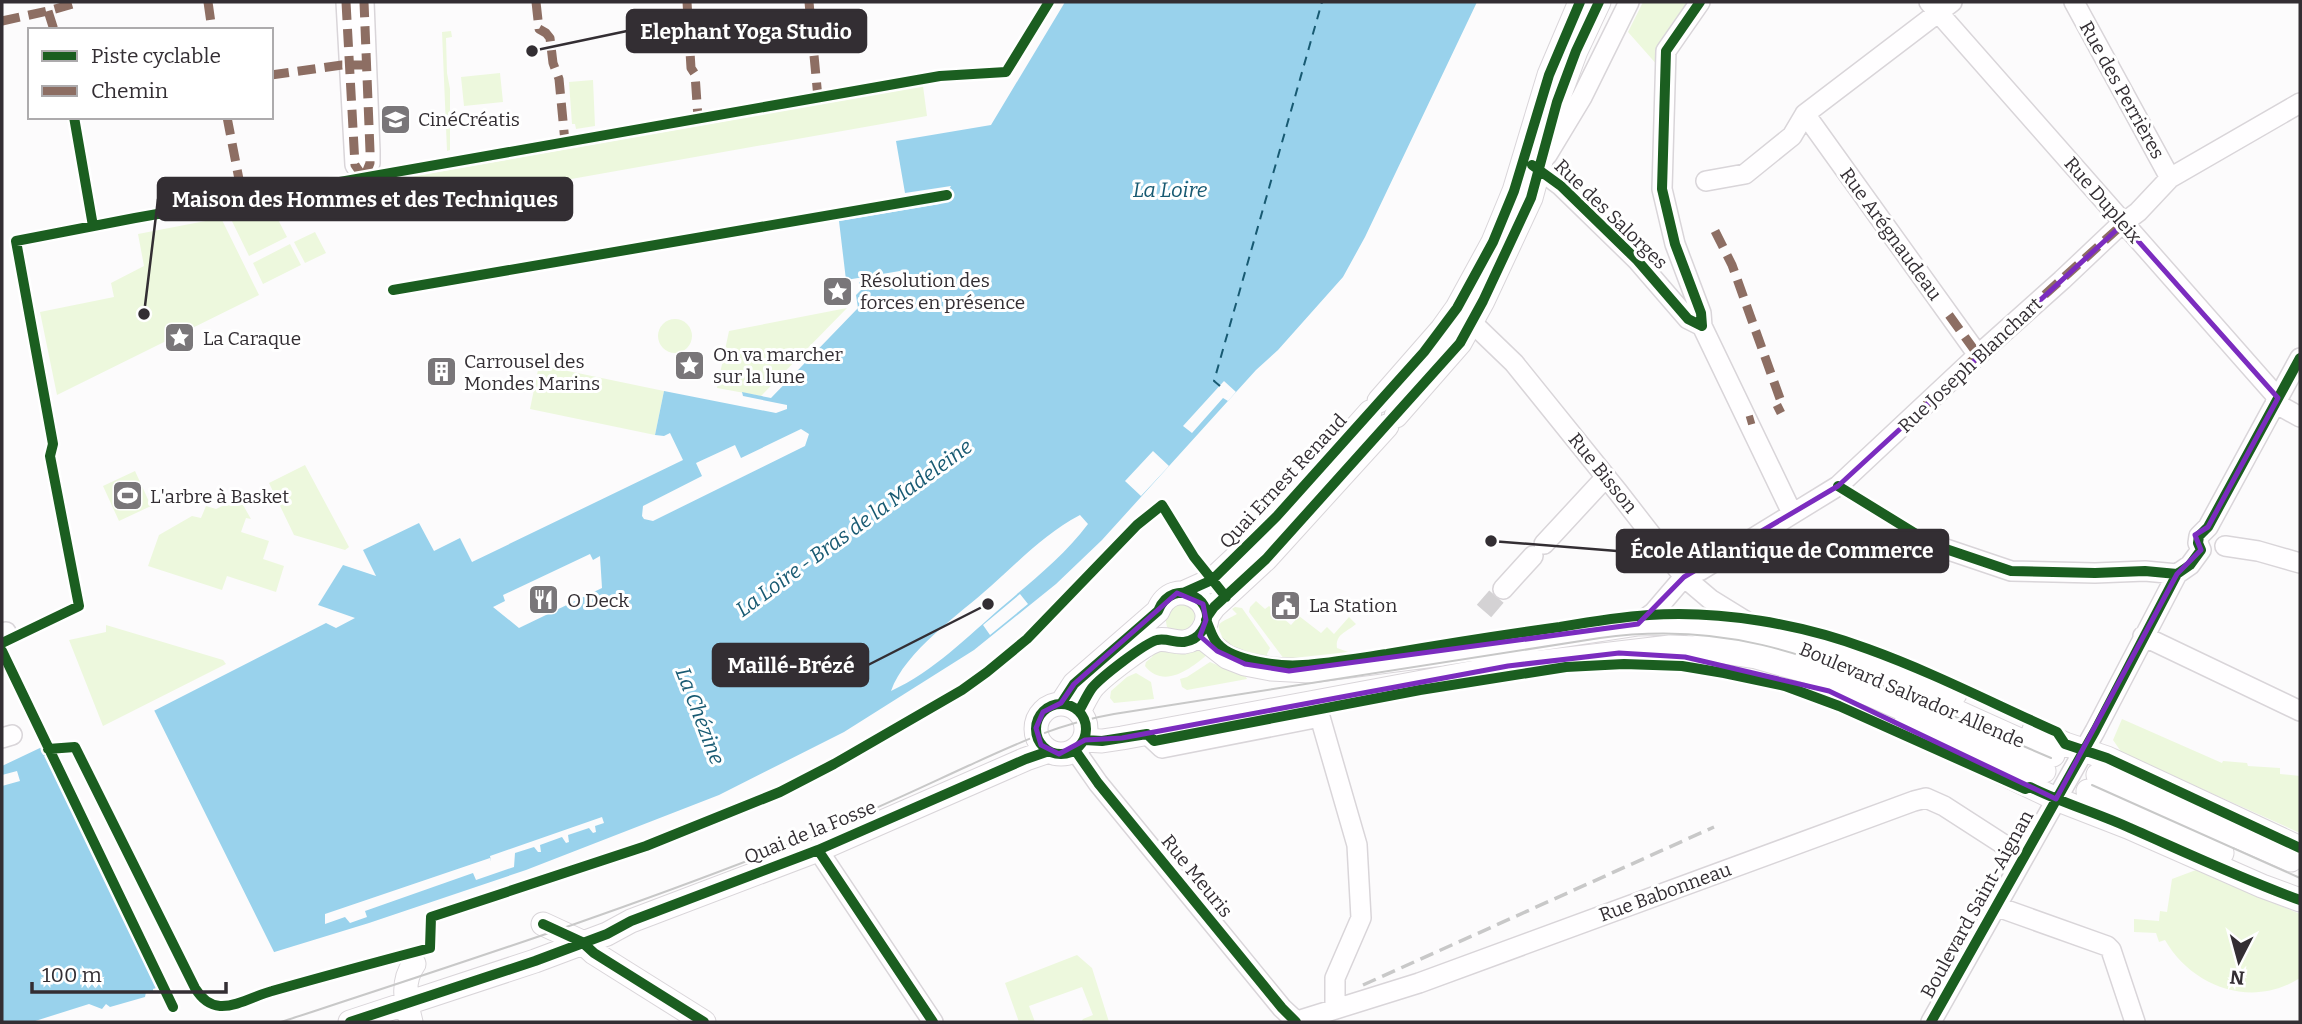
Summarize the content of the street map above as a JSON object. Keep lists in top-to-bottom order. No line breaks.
{"streets":{"main road":["Quai Ernest Renaud","Boulevard Salvador Allende","Quai de la Fosse"],"street":["Rue des Perrières","Rue Dupleix","Rue des Salorges","Rue Arégnaudeau","Rue Joseph Blanchart","Rue Bisson","Rue Meuris","Rue Babonneau","Boulevard Saint-Aignan"]},"crossings":[["Rue des Perrières","Rue Joseph Blanchart"],["Rue Dupleix","Rue Joseph Blanchart"],["Rue des Salorges","Rue Joseph Blanchart"],["Rue des Salorges","Quai Ernest Renaud"],["Rue Arégnaudeau","Rue Joseph Blanchart"],["Rue Joseph Blanchart","Rue Bisson"],["Rue Joseph Blanchart","Boulevard Salvador Allende"],["Rue Bisson","Quai Ernest Renaud"],["Quai Ernest Renaud","Boulevard Salvador Allende"],["Boulevard Salvador Allende","Quai de la Fosse"],["Boulevard Salvador Allende","Rue Meuris"],["Quai de la Fosse","Rue Meuris"],["Rue Meuris","Rue Babonneau"],["Rue Babonneau","Boulevard Saint-Aignan"]],"water":["La Loire","La Loire - Bras de la Madeleine","La Chézine"],"places":{"other":["Elephant Yoga Studio","Maison des Hommes et des Techniques","École Atlantique de Commerce","Maillé-Brézé"],"school or university":["CinéCréatis"],"place":["Résolution des forces en présence","La Caraque","On va marcher sur la lune"],"building":["Carrousel des Mondes Marins"],"sports":["L'arbre à Basket"],"restaurant":["O Deck"],"public building":["La Station"]},"legend":["Piste cyclable","Chemin"],"scale_bar":"100 m","north":"bottom"}
